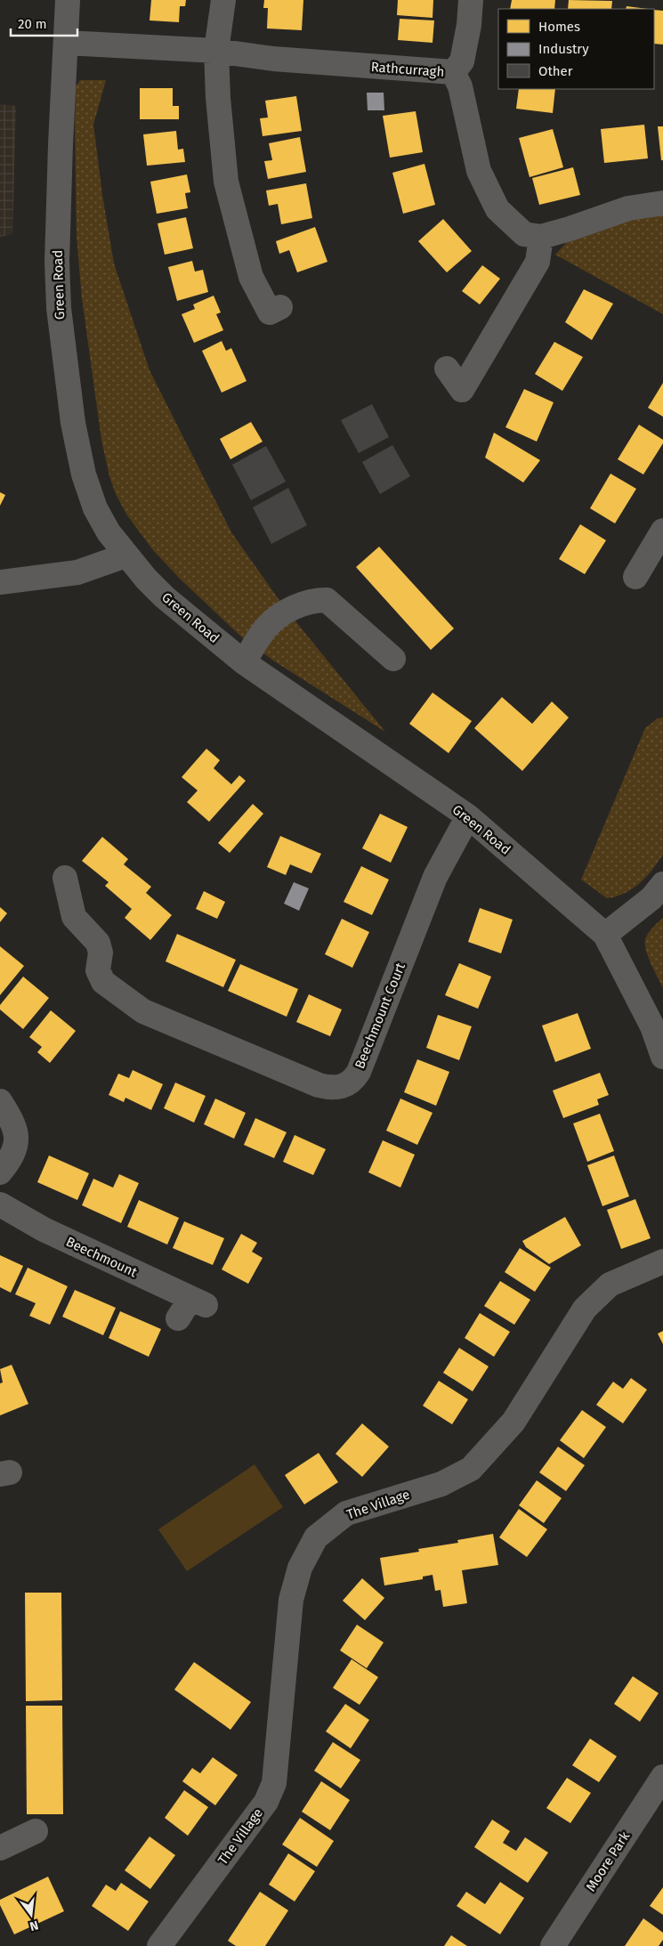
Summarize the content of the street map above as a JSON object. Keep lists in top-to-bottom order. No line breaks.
{"streets":{"street":["Rathcurragh","Green Road","Beechmount Court","Beechmount","The Village","Moore Park"]},"crossings":[["Rathcurragh","Green Road"],["Green Road","Beechmount Court"]],"legend":["Homes","Industry","Other"],"scale_bar":"20 m","north":"bottom"}
